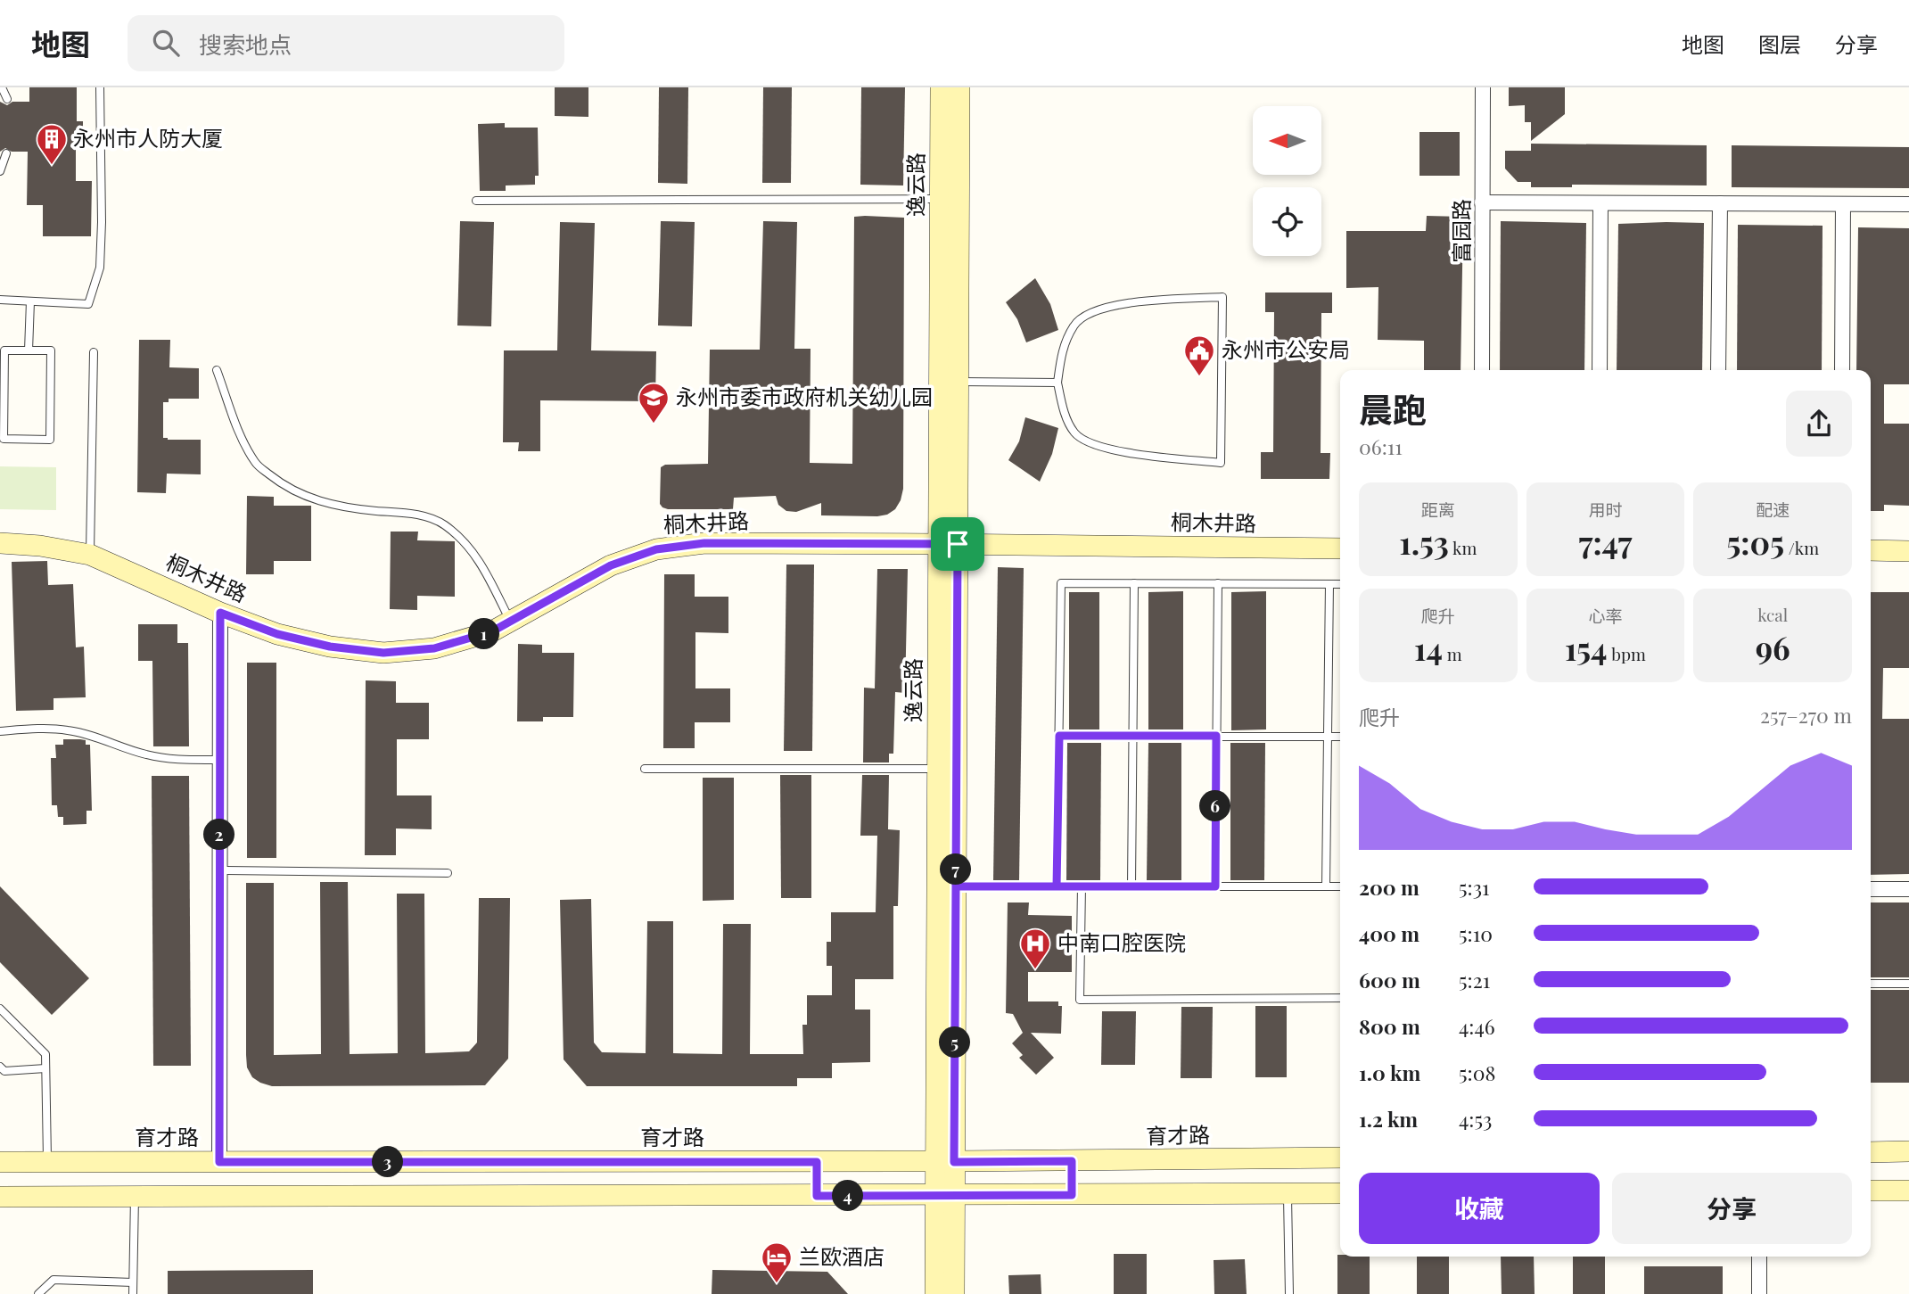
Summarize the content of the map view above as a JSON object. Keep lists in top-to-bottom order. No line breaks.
{"streets":{"street":["逸云路","富园路","桐木井路","育才路"]},"crossings":[["逸云路","桐木井路"],["逸云路","育才路"]],"places":{"building":["永州市人防大厦"],"public building":["永州市公安局"],"school or university":["永州市委市政府机关幼儿园"],"hospital":["中南口腔医院"],"hotel":["兰欧酒店"]},"north":"left","page":{"header":"地图","search":"搜索地点","nav":["地图","图层","分享"],"heading":["晨跑","06:11"],"stats":[["距离","1.53 km"],["用时","7:47"],["配速","5:05 /km"],["爬升","14 m"],["心率","154 bpm"],["kcal","96"]],"pins":["1","6","2","7","5","3","4"],"chart":["爬升","257–270 m"],"list":[{"name":"200 m","note":"5:31"},{"name":"400 m","note":"5:10"},{"name":"600 m","note":"5:21"},{"name":"800 m","note":"4:46"},{"name":"1.0 km","note":"5:08"},{"name":"1.2 km","note":"4:53"}],"buttons":["收藏","分享"]}}
